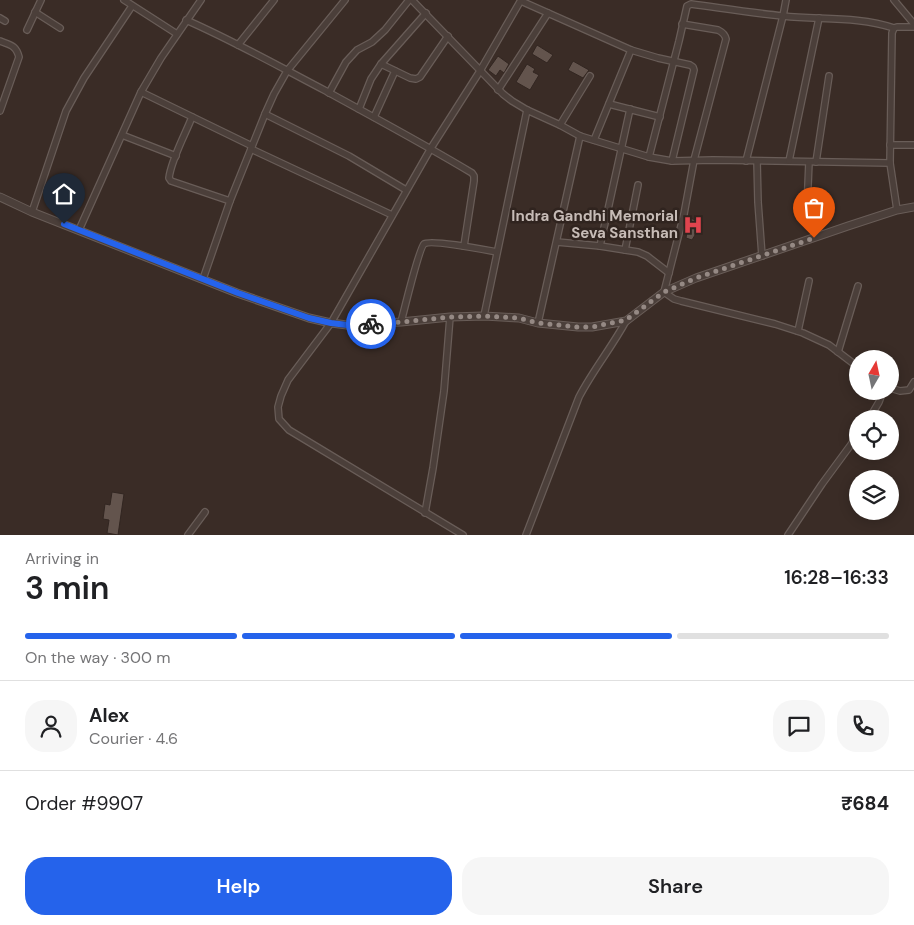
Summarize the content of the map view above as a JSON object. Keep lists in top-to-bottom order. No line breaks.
{"places":{"hospital":["Indra Gandhi Memorial Seva Sansthan"]},"north":"top","page":{"heading":["3 min","Arriving in","16:28–16:33"],"panel":["Alex","Courier · 4.6","Order #9907","₹684"],"bar":"On the way · 300 m","buttons":["Help","Share"]}}
